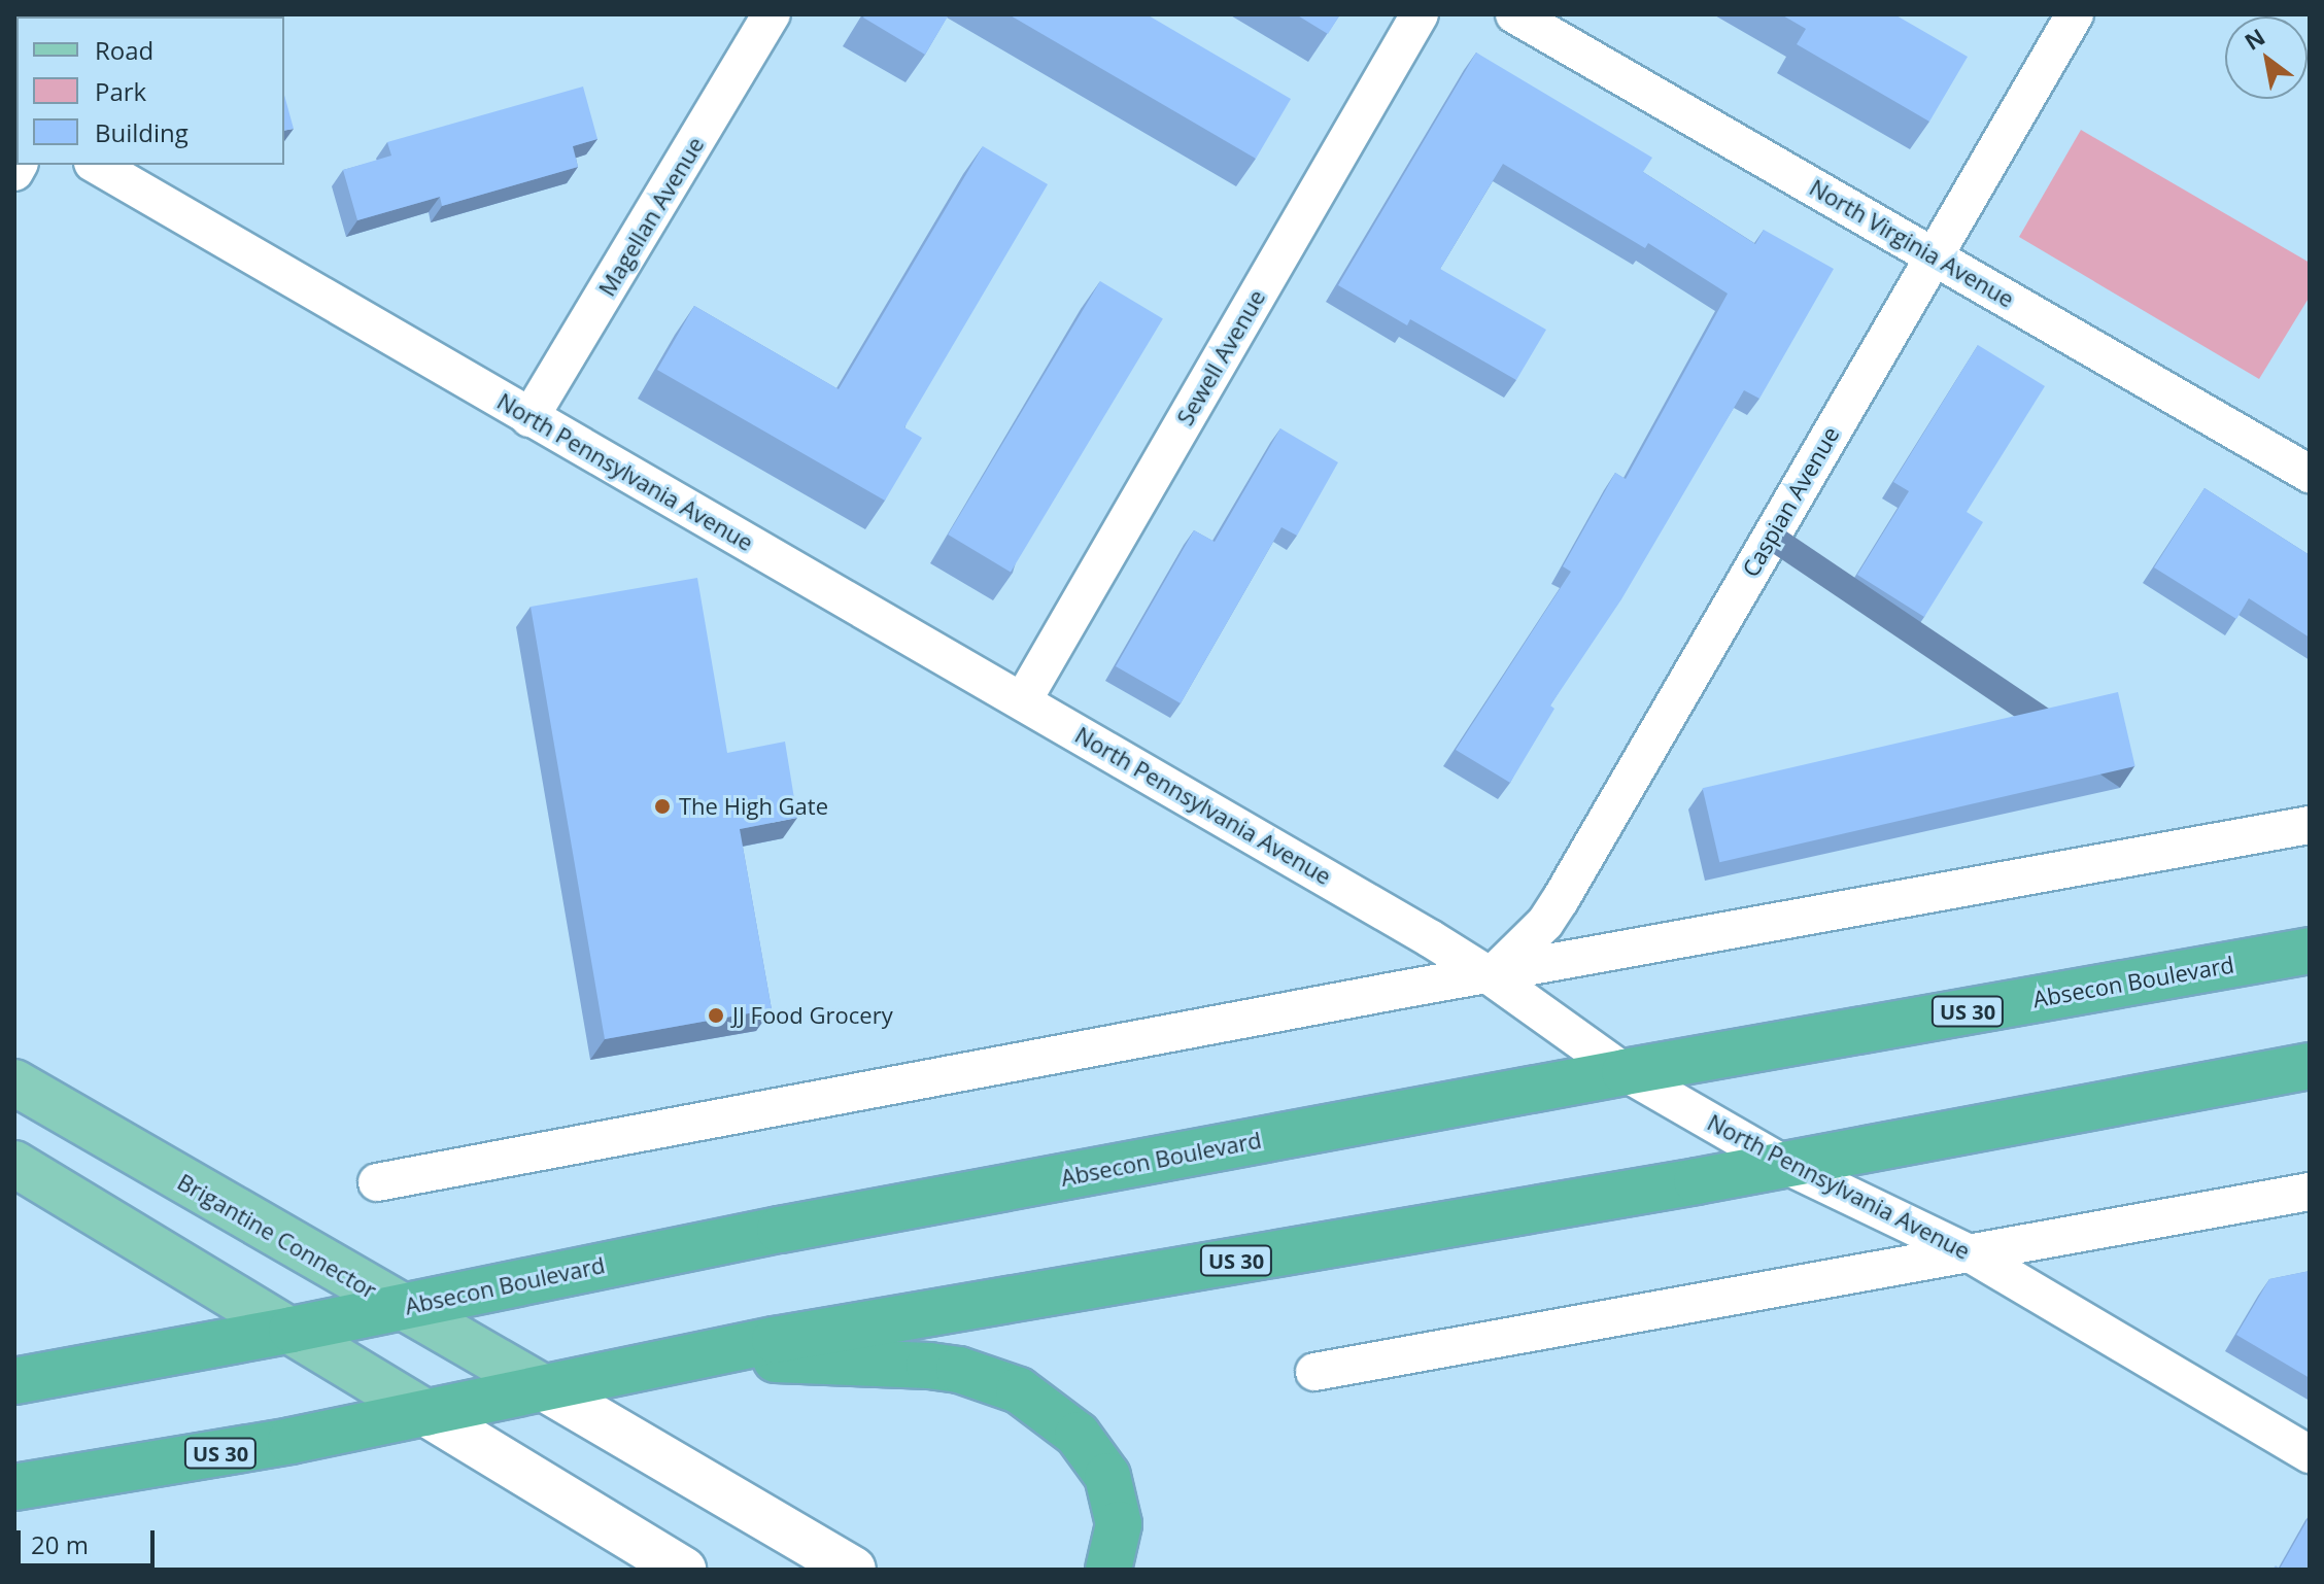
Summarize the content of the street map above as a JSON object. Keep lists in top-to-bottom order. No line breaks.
{"streets":{"highway":["Absecon Boulevard","US 30"],"main road":["Brigantine Connector"],"street":["Magellan Avenue","North Virginia Avenue","Sewell Avenue","North Pennsylvania Avenue","Caspian Avenue"]},"crossings":[["Magellan Avenue","North Pennsylvania Avenue"],["North Virginia Avenue","Caspian Avenue"],["Sewell Avenue","North Pennsylvania Avenue"],["North Pennsylvania Avenue","Caspian Avenue"],["North Pennsylvania Avenue","Absecon Boulevard"],["North Pennsylvania Avenue","US 30"],["Absecon Boulevard","Brigantine Connector"],["US 30","Brigantine Connector"]],"places":["The High Gate","JJ Food Grocery"],"legend":["Road","Park","Building"],"scale_bar":"20 m","north":"top left"}
